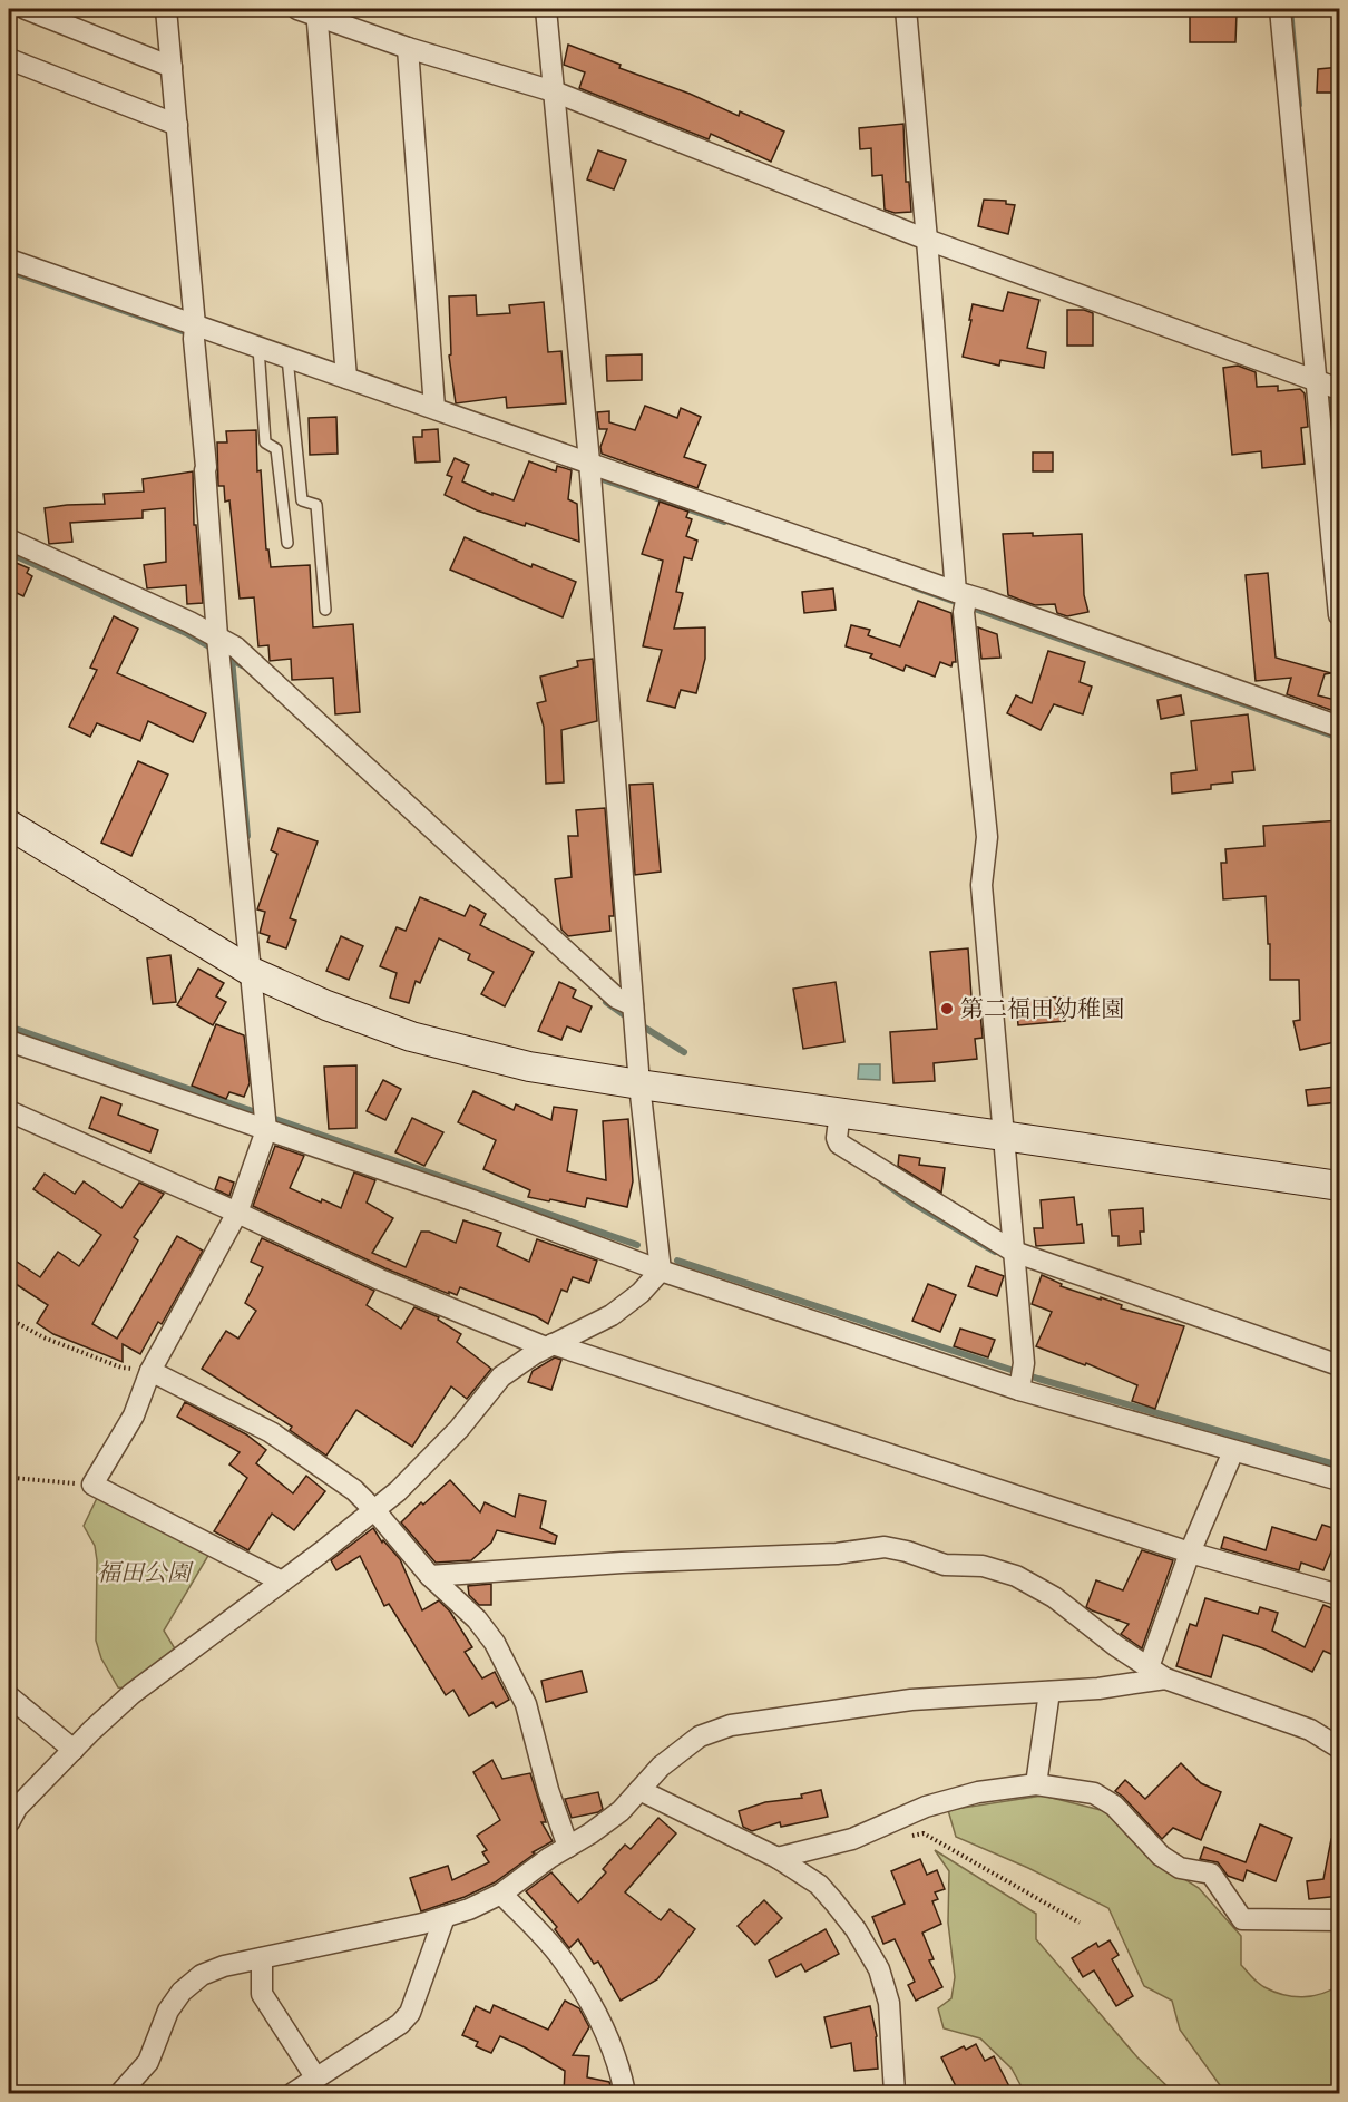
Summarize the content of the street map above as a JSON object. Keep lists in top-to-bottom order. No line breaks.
{"parks":["福田公園"],"places":["第二福田幼稚園"]}
